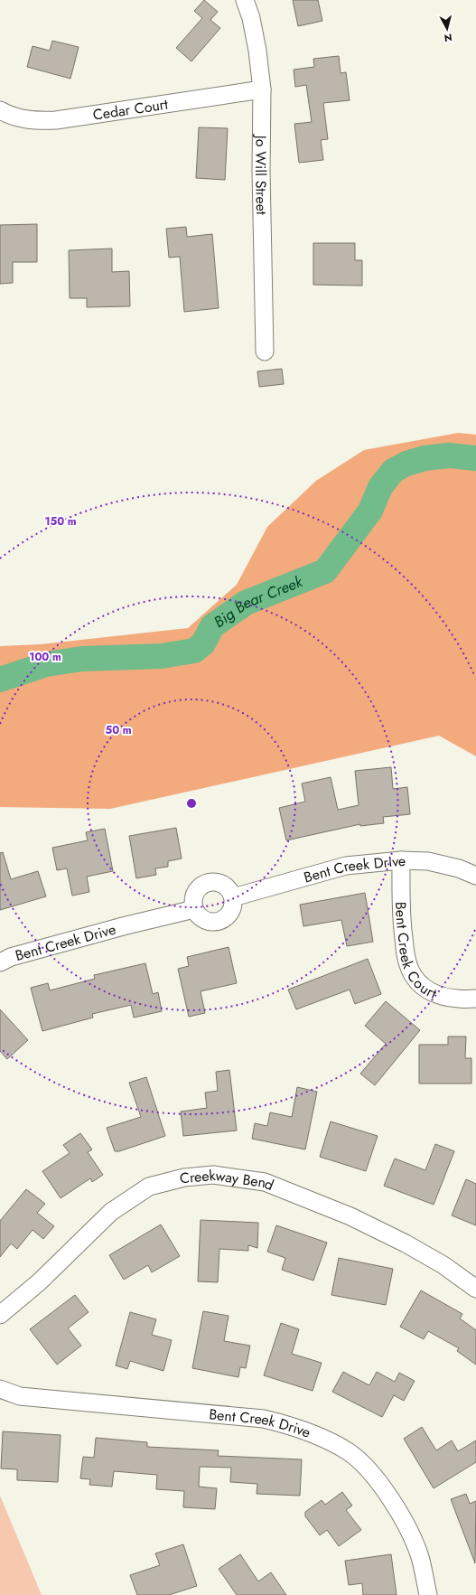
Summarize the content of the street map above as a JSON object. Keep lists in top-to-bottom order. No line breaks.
{"streets":{"street":["Cedar Court","Jo Will Street","Bent Creek Drive","Bent Creek Court","Creekway Bend"]},"crossings":[["Cedar Court","Jo Will Street"],["Bent Creek Drive","Bent Creek Court"]],"water":["Big Bear Creek"],"north":"bottom","rings":["150 m","100 m","50 m"]}
